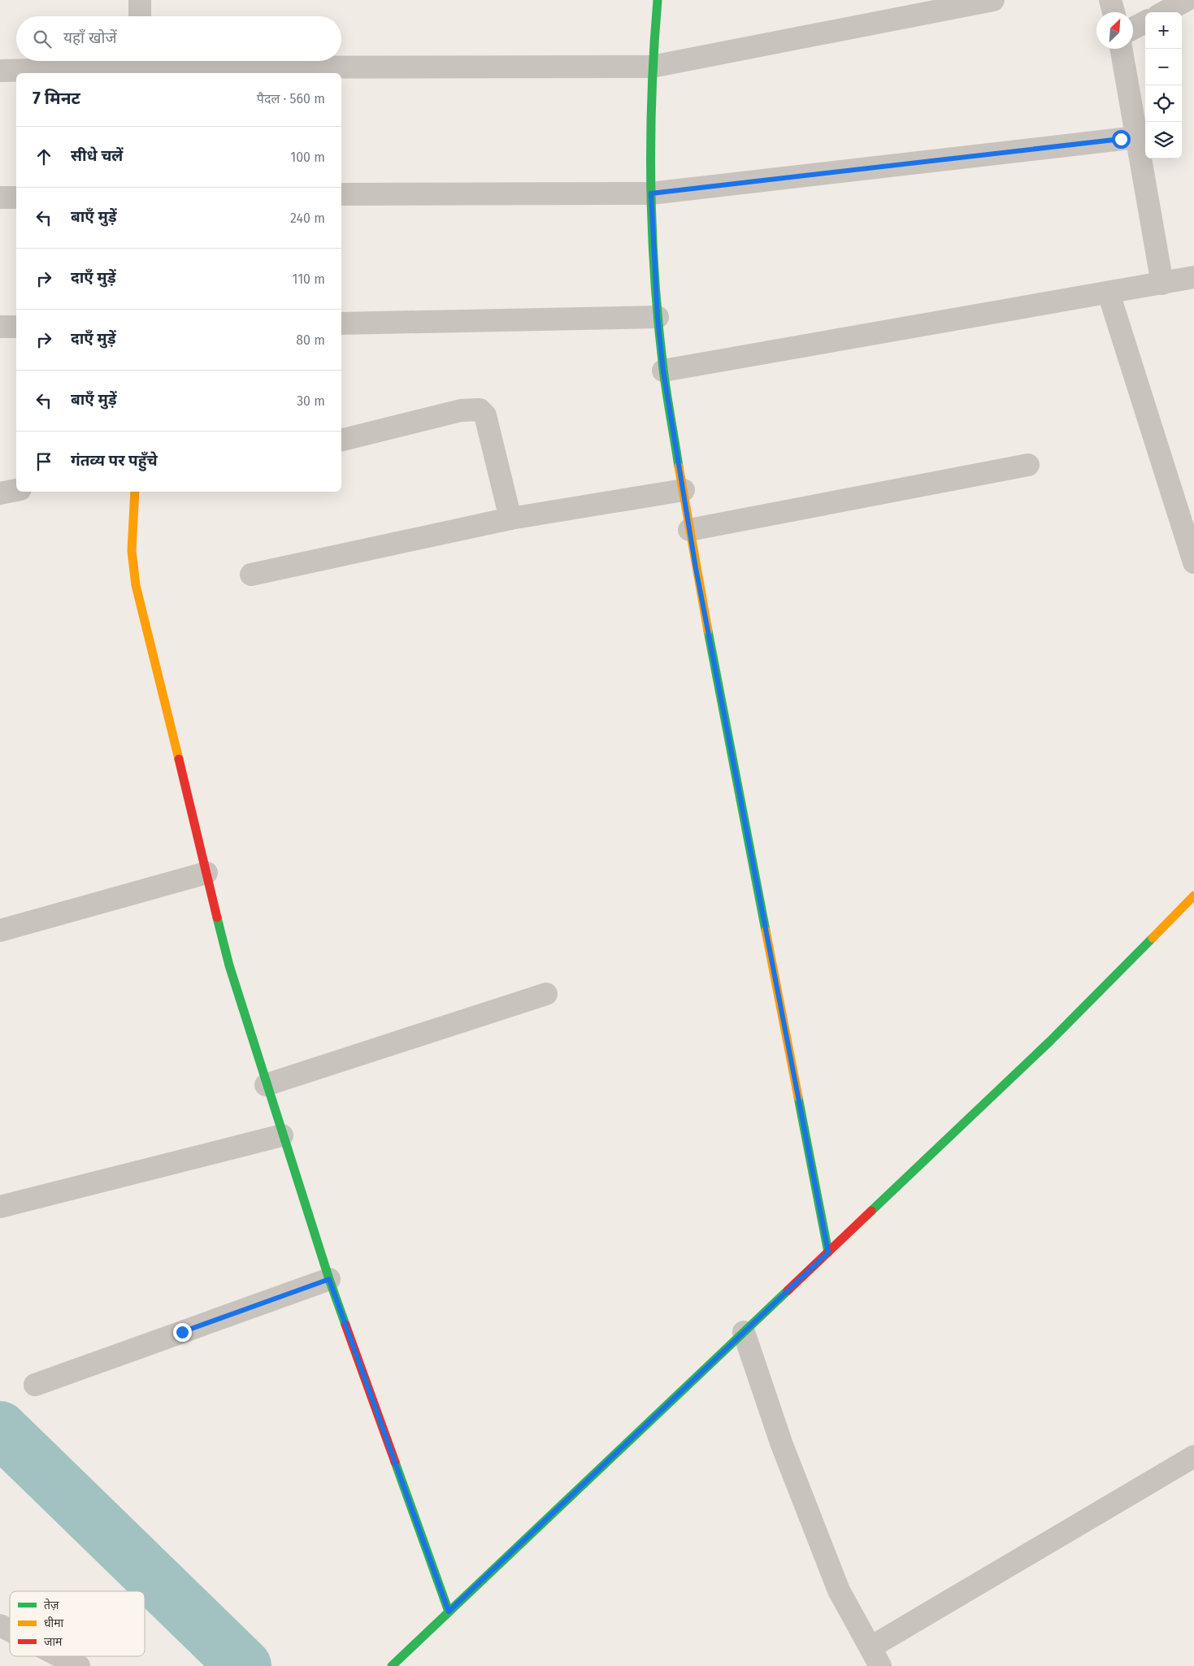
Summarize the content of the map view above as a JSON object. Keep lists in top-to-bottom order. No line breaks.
{"legend":["तेज़","धीमा","जाम"],"north":"top right","page":{"map_buttons":["+","−"],"search":"यहाँ खोजें","heading":["7 मिनट","पैदल · 560 m"],"list":[["सीधे चलें","100 m"],["बाएँ मुड़ें","240 m"],["दाएँ मुड़ें","110 m"],["दाएँ मुड़ें","80 m"],["बाएँ मुड़ें","30 m"],"गंतव्य पर पहुँचे"]}}
